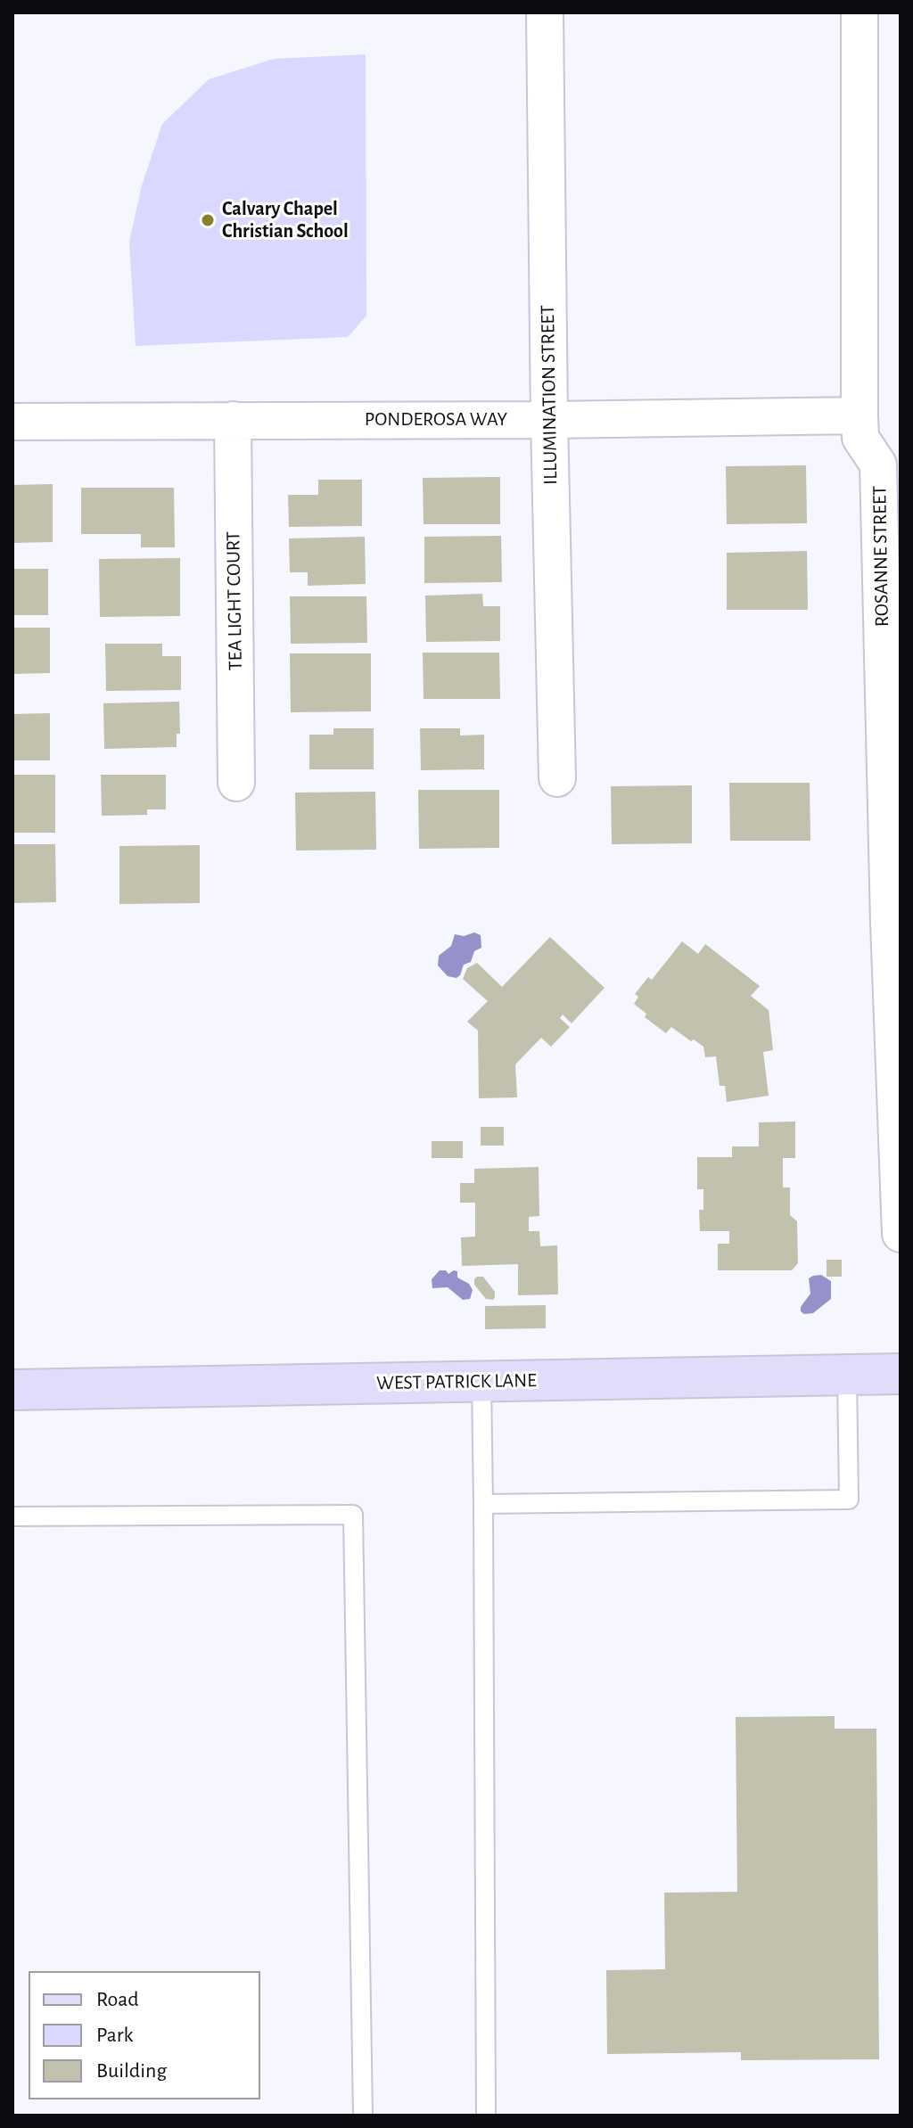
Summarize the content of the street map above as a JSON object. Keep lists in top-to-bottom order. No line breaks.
{"streets":{"street":["ILLUMINATION STREET","PONDEROSA WAY","ROSANNE STREET","TEA LIGHT COURT","WEST PATRICK LANE"]},"crossings":[["ILLUMINATION STREET","PONDEROSA WAY"],["PONDEROSA WAY","ROSANNE STREET"],["PONDEROSA WAY","TEA LIGHT COURT"]],"places":["Calvary Chapel Christian School"],"legend":["Road","Park","Building"]}
